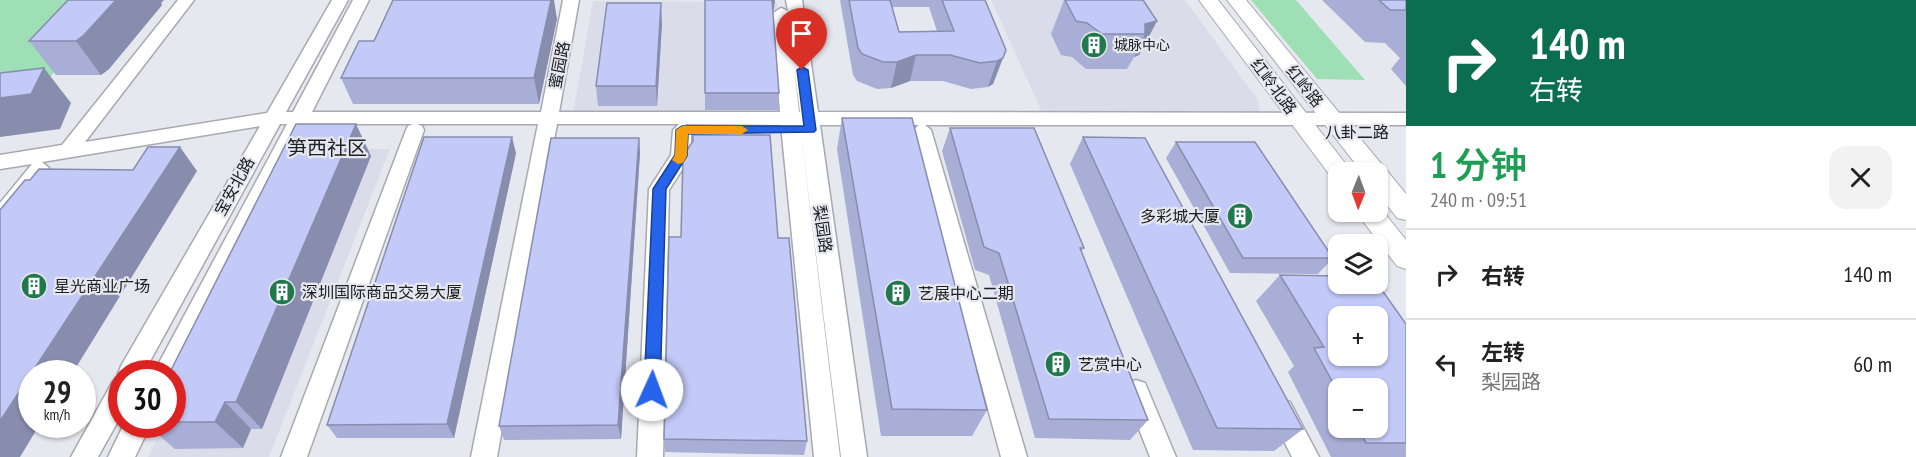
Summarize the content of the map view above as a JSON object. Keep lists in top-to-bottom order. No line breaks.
{"streets":{"main road":["红岭北路","红岭路"],"street":["蜜园路","八卦二路","宝安北路","梨园路"]},"crossings":[["红岭北路","八卦二路"],["红岭路","八卦二路"]],"districts":["笋西社区"],"places":{"building":["城脉中心","多彩城大厦","星光商业广场","深圳国际商品交易大厦","艺展中心二期","艺赏中心"]},"north":"bottom","page":{"turn":["140 m","右转"],"heading":["1 分钟","240 m · 09:51"],"map_buttons":["+","−"],"list":[{"name":"右转","value":"140 m"},{"name":"左转","note":"梨园路","value":"60 m"}],"speed":"29 km/h","limit":"30"}}
